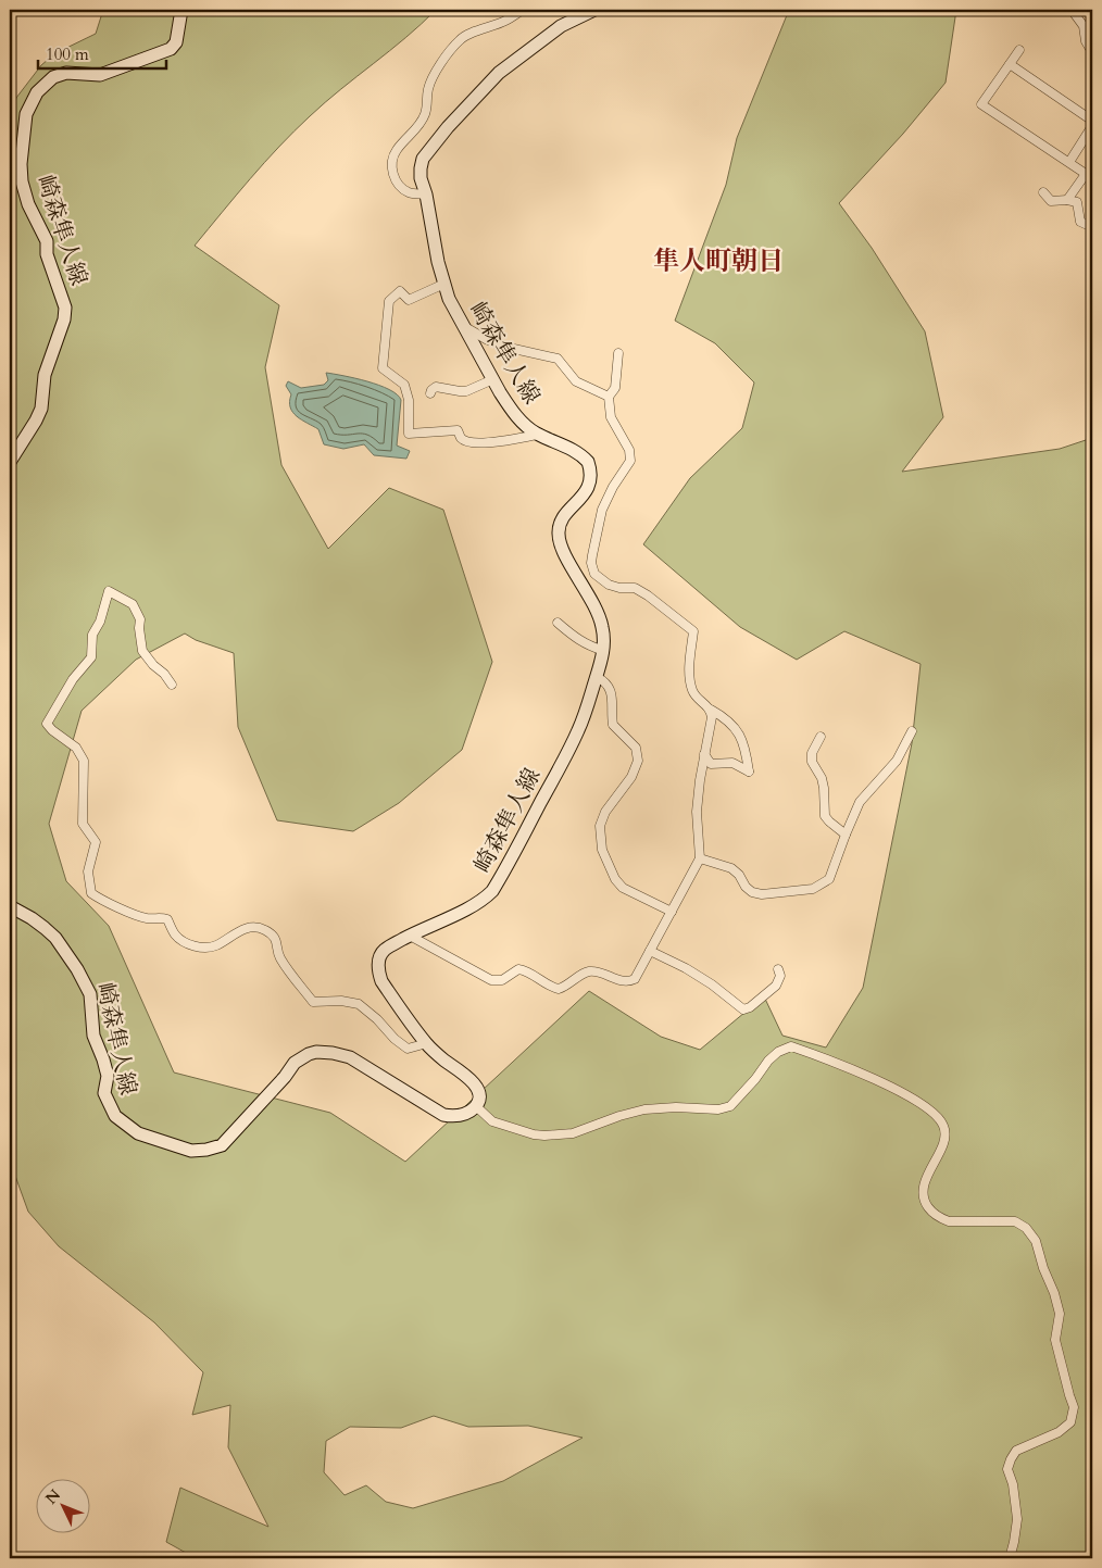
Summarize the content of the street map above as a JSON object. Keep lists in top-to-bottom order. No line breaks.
{"streets":{"main road":["崎森隼人線"]},"districts":["隼人町朝日"],"scale_bar":"100 m","north":"top left"}
